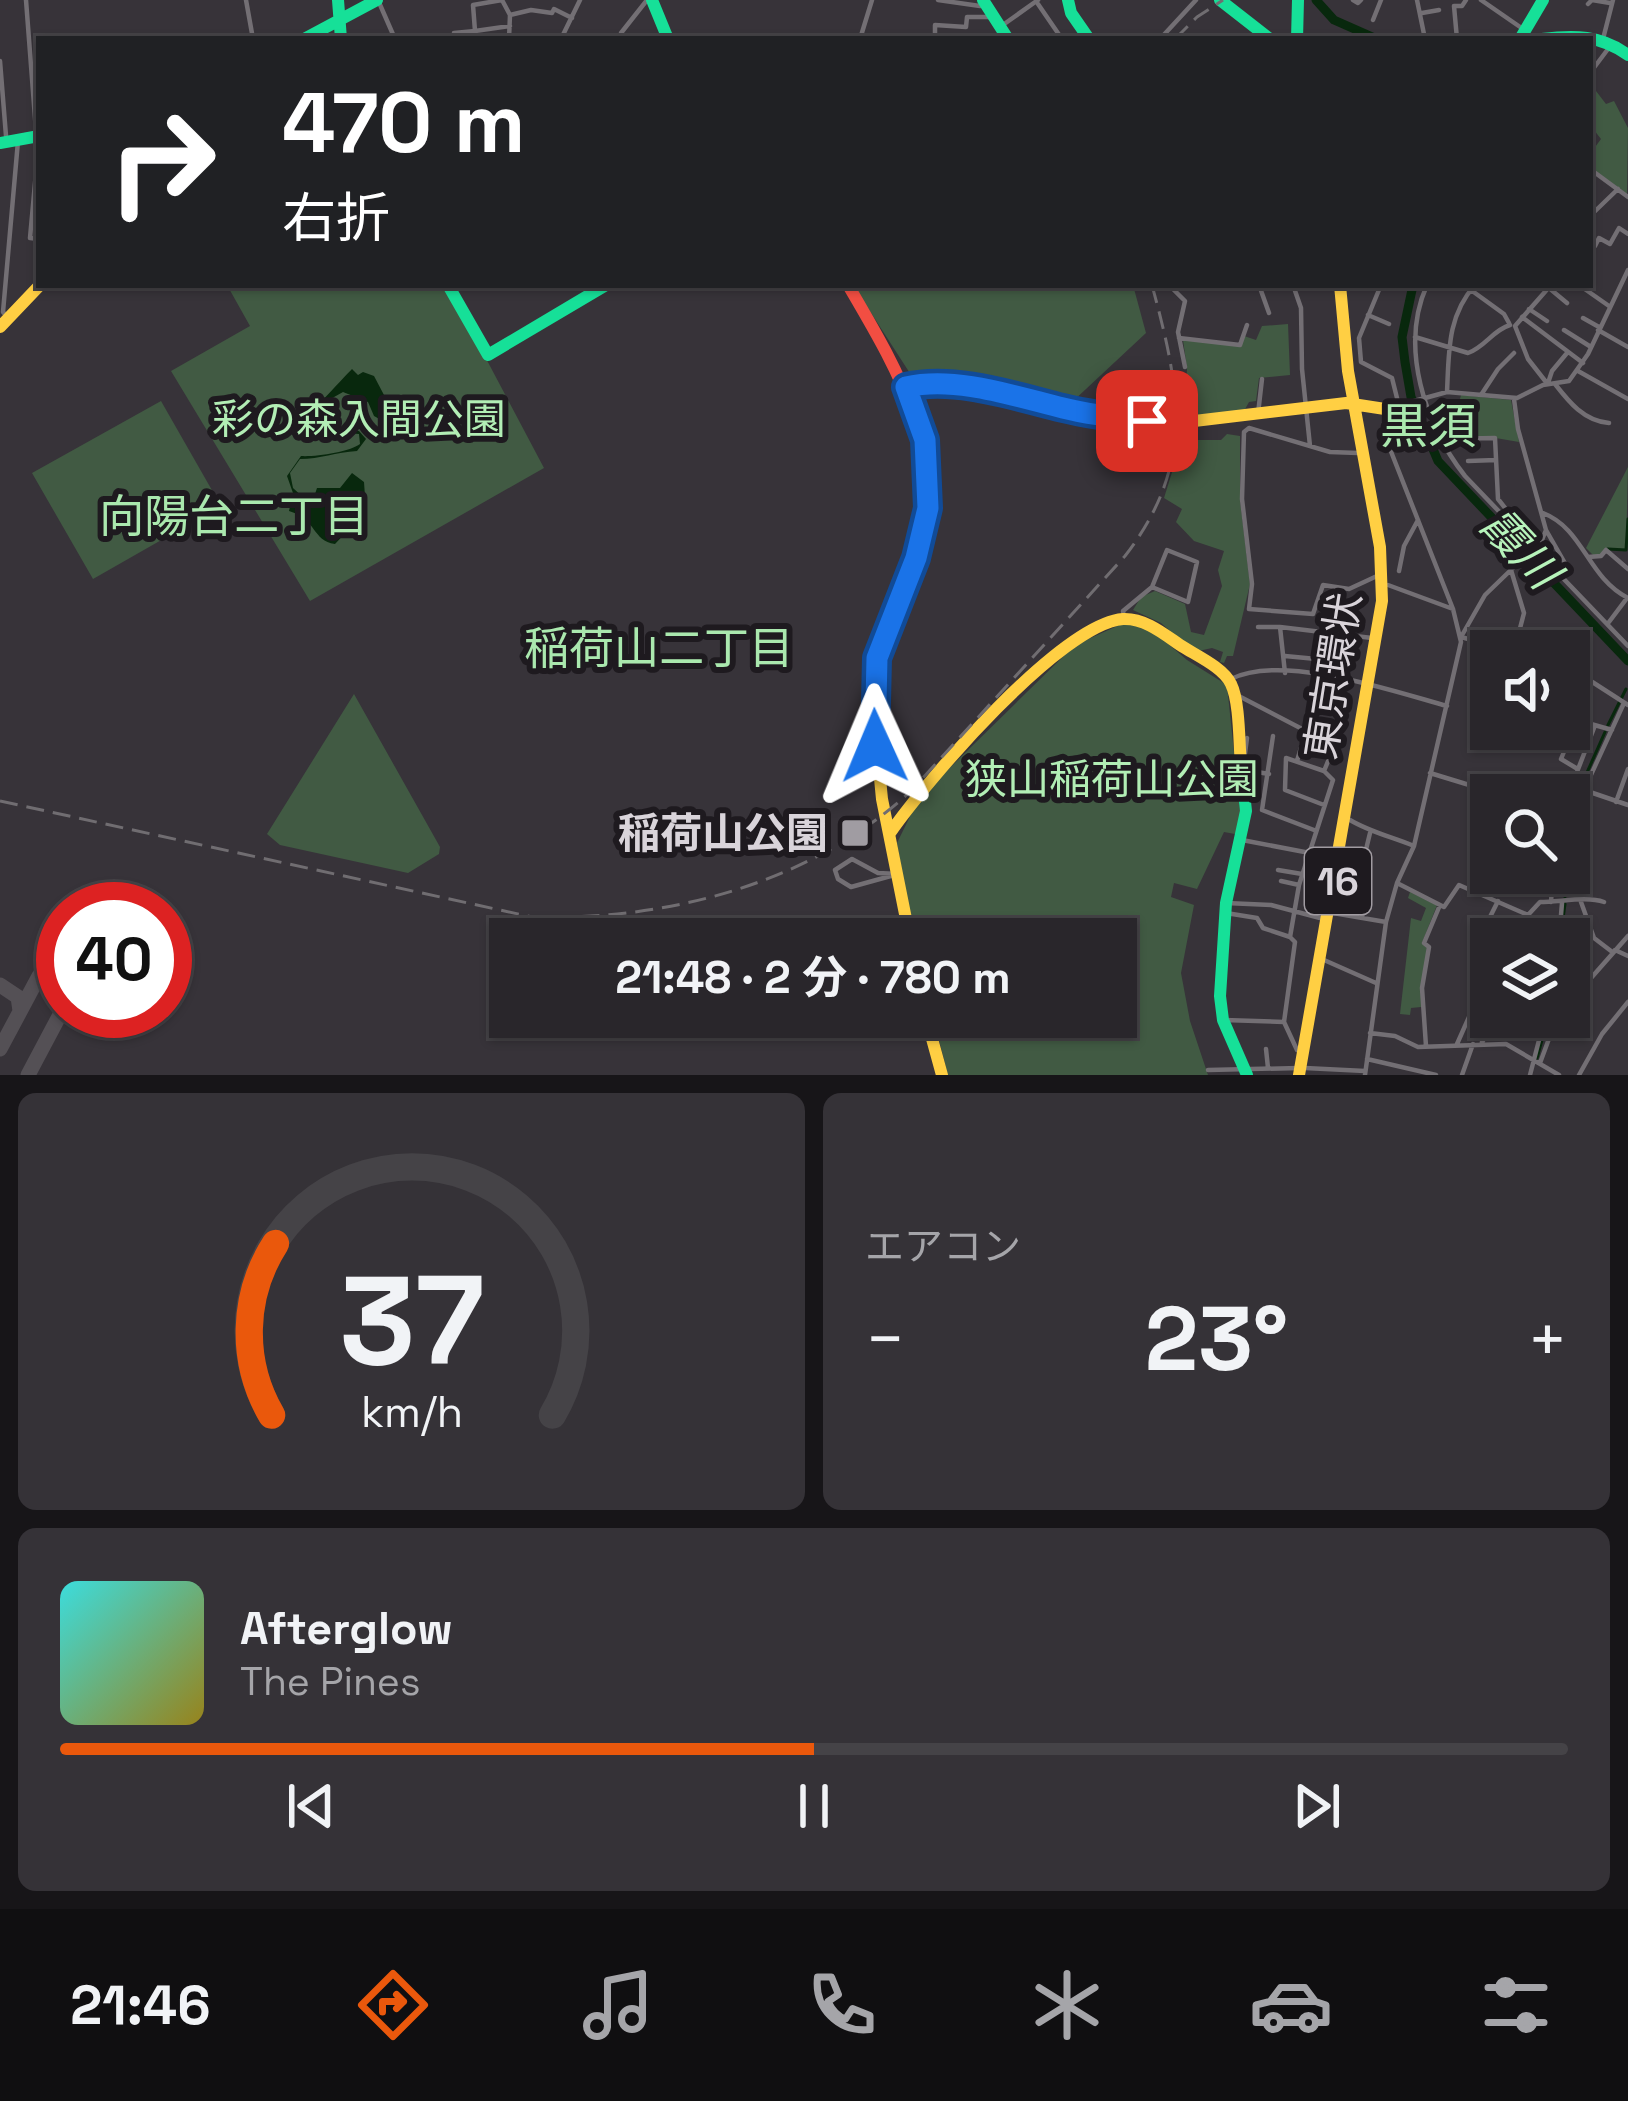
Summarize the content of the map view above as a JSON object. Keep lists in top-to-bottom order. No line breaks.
{"streets":{"main road":["東京環状","16"]},"districts":["黒須","向陽台二丁目","稲荷山二丁目"],"water":["霞川"],"parks":["彩の森入間公園","狭山稲荷山公園"],"places":{"transit":["稲荷山公園"]},"page":{"turn":["470 m","右折"],"limit":"40","trip":"21:48 · 2 分 · 780 m","tile":"エアコン","heat":["−","23°","+"],"song":["Afterglow","The Pines"],"tabs":"21:46","gauge":["37","km/h"]}}
